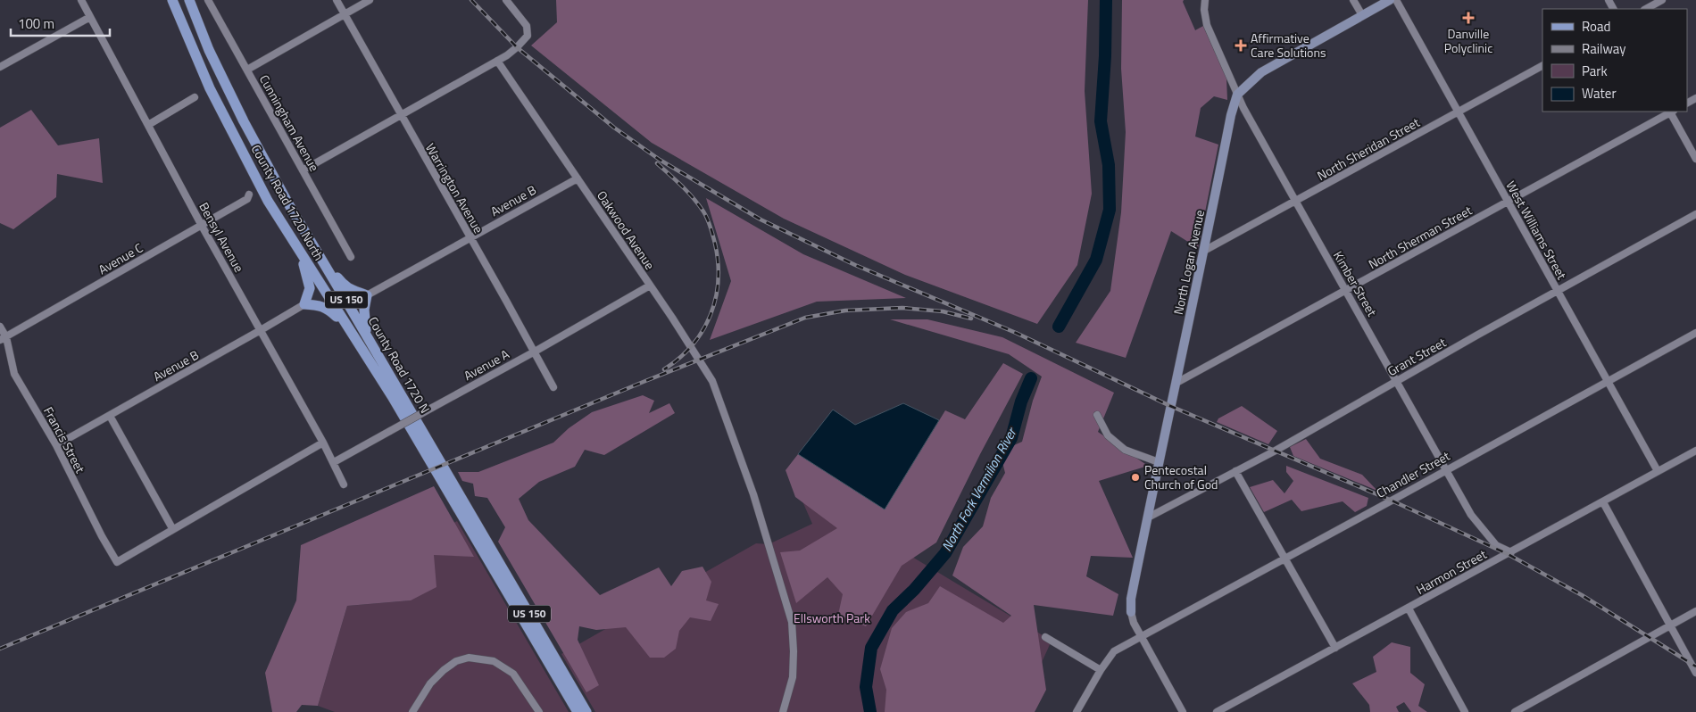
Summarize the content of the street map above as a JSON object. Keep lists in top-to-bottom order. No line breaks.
{"streets":{"main road":["County Road 1720 North","US 150","County Road 1720 N"],"street":["Cunningham Avenue","North Sheridan Street","Warrington Avenue","Avenue B","Oakwood Avenue","West Williams Street","Bensyl Avenue","North Sherman Street","Avenue C","North Logan Avenue","Kimber Street","Grant Street","Avenue A","Francis Street","Chandler Street","Harmon Street"]},"crossings":[["North Sheridan Street","West Williams Street"],["North Sheridan Street","North Logan Avenue"],["North Sheridan Street","Kimber Street"],["Warrington Avenue","Avenue B"],["Warrington Avenue","Avenue A"],["Avenue B","Oakwood Avenue"],["Avenue B","Bensyl Avenue"],["Avenue B","Francis Street"],["County Road 1720 North","County Road 1720 N"],["Oakwood Avenue","Avenue A"],["West Williams Street","North Sherman Street"],["West Williams Street","Grant Street"],["West Williams Street","Chandler Street"],["West Williams Street","Harmon Street"],["Bensyl Avenue","Avenue C"],["Bensyl Avenue","Avenue A"],["North Sherman Street","North Logan Avenue"],["North Sherman Street","Kimber Street"],["Avenue C","Francis Street"],["North Logan Avenue","Kimber Street"],["North Logan Avenue","Grant Street"],["Kimber Street","Grant Street"],["Kimber Street","Chandler Street"],["Kimber Street","Harmon Street"]],"water":["North Fork Vermilion River"],"parks":["Ellsworth Park"],"places":{"health":["Danville Polyclinic","Affirmative Care Solutions"],"other":["Pentecostal Church of God"]},"legend":["Road","Railway","Park","Water"],"scale_bar":"100 m"}
